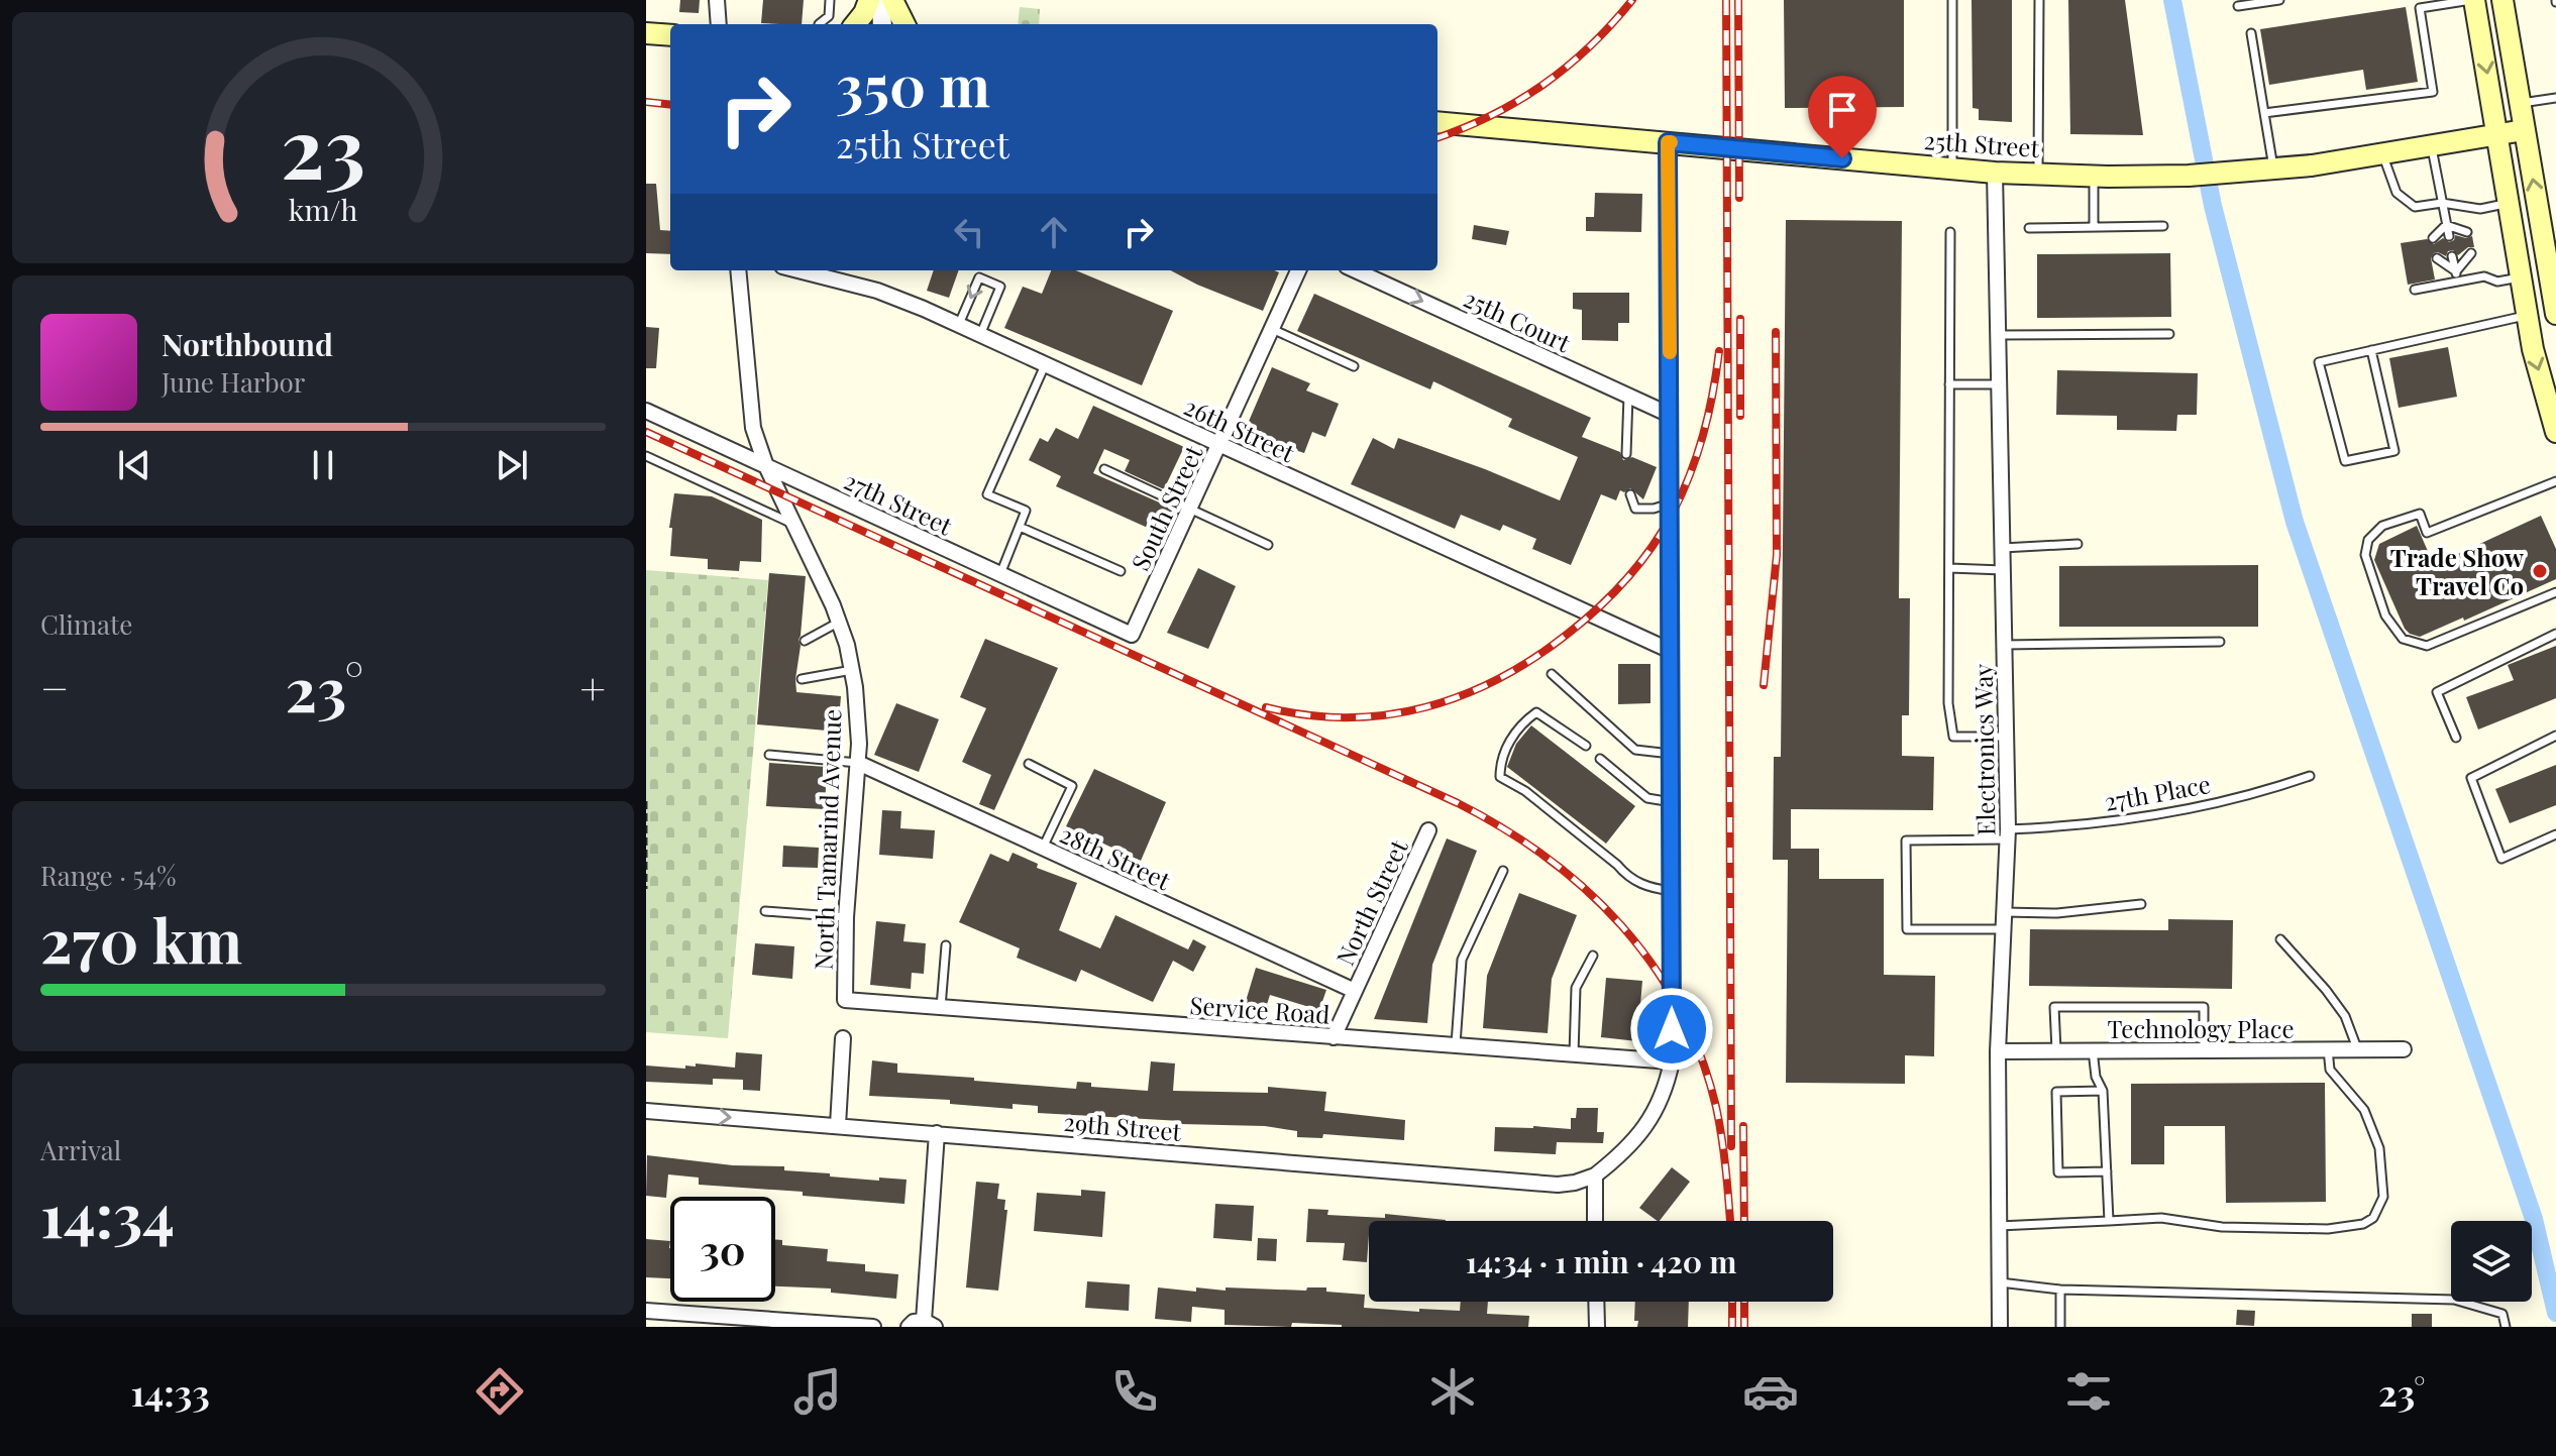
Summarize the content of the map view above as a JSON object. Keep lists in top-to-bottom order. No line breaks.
{"streets":{"main road":["25th Street"],"street":["25th Court","26th Street","27th Street","South Street","Electronics Way","North Tamarind Avenue","28th Street","North Street","Service Road","Technology Place","29th Street"],"lane":["27th Place"]},"crossings":[["25th Street","Electronics Way"],["26th Street","South Street"],["27th Street","South Street"],["27th Street","North Tamarind Avenue"],["Electronics Way","27th Place"],["Electronics Way","Technology Place"],["North Tamarind Avenue","28th Street"],["North Tamarind Avenue","Service Road"],["28th Street","North Street"],["North Street","Service Road"]],"one_way":["25th Court"],"places":["Trade Show Travel Co"],"page":{"turn":["350 m","25th Street"],"song":["Northbound","June Harbor"],"tile":["Climate",["Range · 54%","270 km"],["Arrival","14:34"]],"heat":["−","23°","+"],"limit":"30","trip":"14:34 · 1 min · 420 m","tabs":["14:33","23°"],"gauge":["23","km/h"]}}
